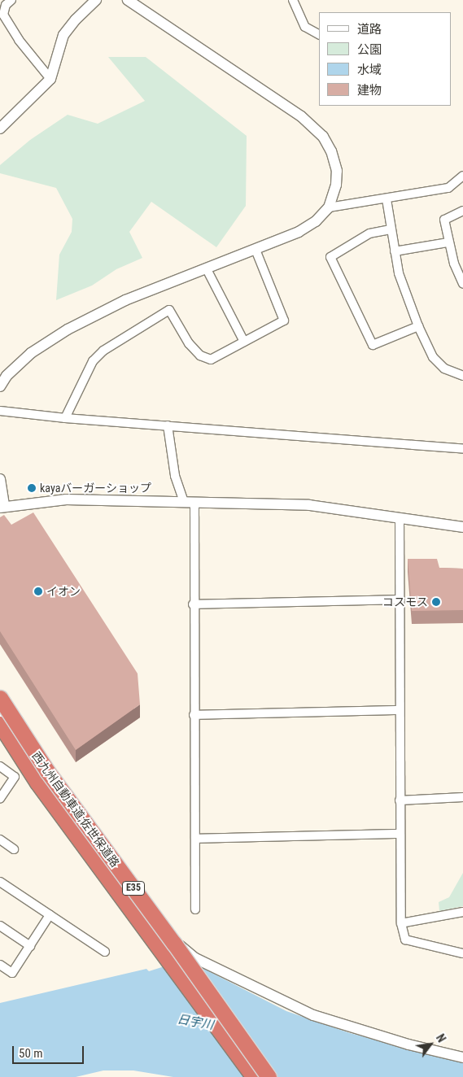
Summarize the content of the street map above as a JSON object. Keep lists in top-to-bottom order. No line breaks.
{"streets":{"highway":["西九州自動車道;佐世保道路","E35"]},"water":["日宇川"],"places":["kayaバーガーショップ","イオン","コスモス"],"legend":["道路","公園","水域","建物"],"scale_bar":"50 m","north":"top right"}
